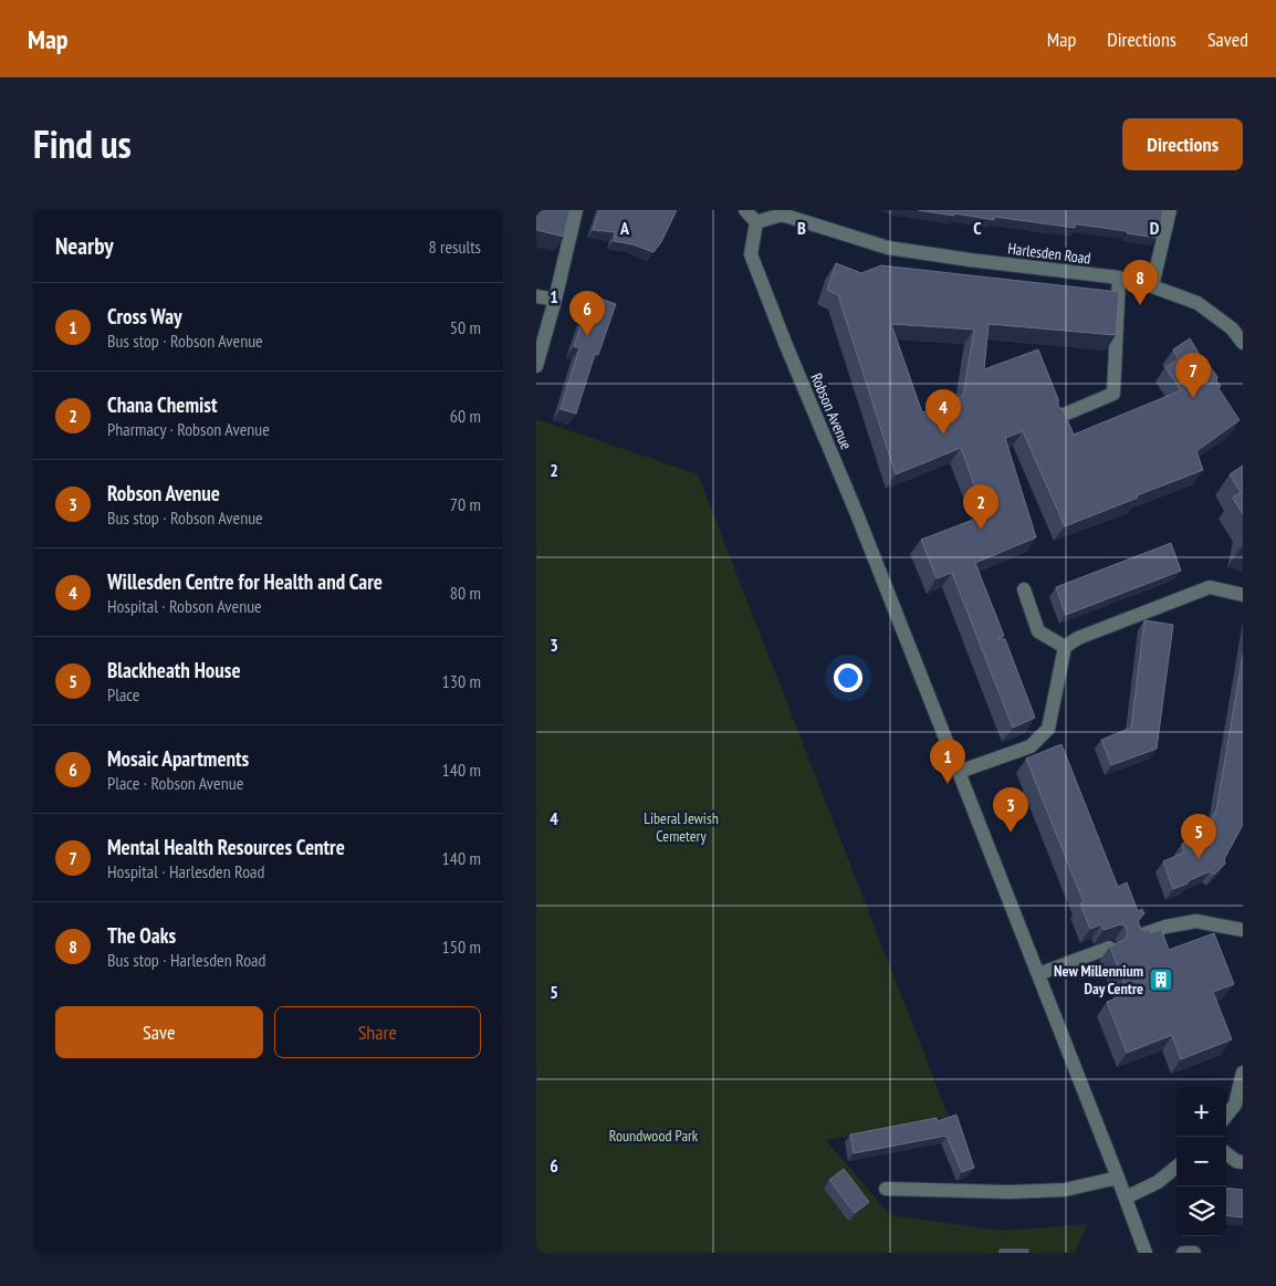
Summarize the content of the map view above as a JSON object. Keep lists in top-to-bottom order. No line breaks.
{"streets":{"street":["Harlesden Road","Robson Avenue"]},"crossings":[["Harlesden Road","Robson Avenue"]],"parks":["Liberal Jewish Cemetery","Roundwood Park"],"places":{"building":["New Millennium Day Centre"]},"page":{"header":"Map","nav":["Map","Directions","Saved"],"title":"Find us","buttons":["Directions",["Save","Share"]],"heading":["Nearby","8 results"],"pins":["8","6","7","4","2","1","3","5"],"list":[{"mark":"1","name":"Cross Way","note":"Bus stop · Robson Avenue","value":"50 m"},{"mark":"2","name":"Chana Chemist","note":"Pharmacy · Robson Avenue","value":"60 m"},{"mark":"3","name":"Robson Avenue","note":"Bus stop · Robson Avenue","value":"70 m"},{"mark":"4","name":"Willesden Centre for Health and Care","note":"Hospital · Robson Avenue","value":"80 m"},{"mark":"5","name":"Blackheath House","note":"Place","value":"130 m"},{"mark":"6","name":"Mosaic Apartments","note":"Place · Robson Avenue","value":"140 m"},{"mark":"7","name":"Mental Health Resources Centre","note":"Hospital · Harlesden Road","value":"140 m"},{"mark":"8","name":"The Oaks","note":"Bus stop · Harlesden Road","value":"150 m"}],"map_buttons":["+","−"]},"grid":{"columns":["A","B","C","D"],"rows":["1","2","3","4","5","6"]}}
